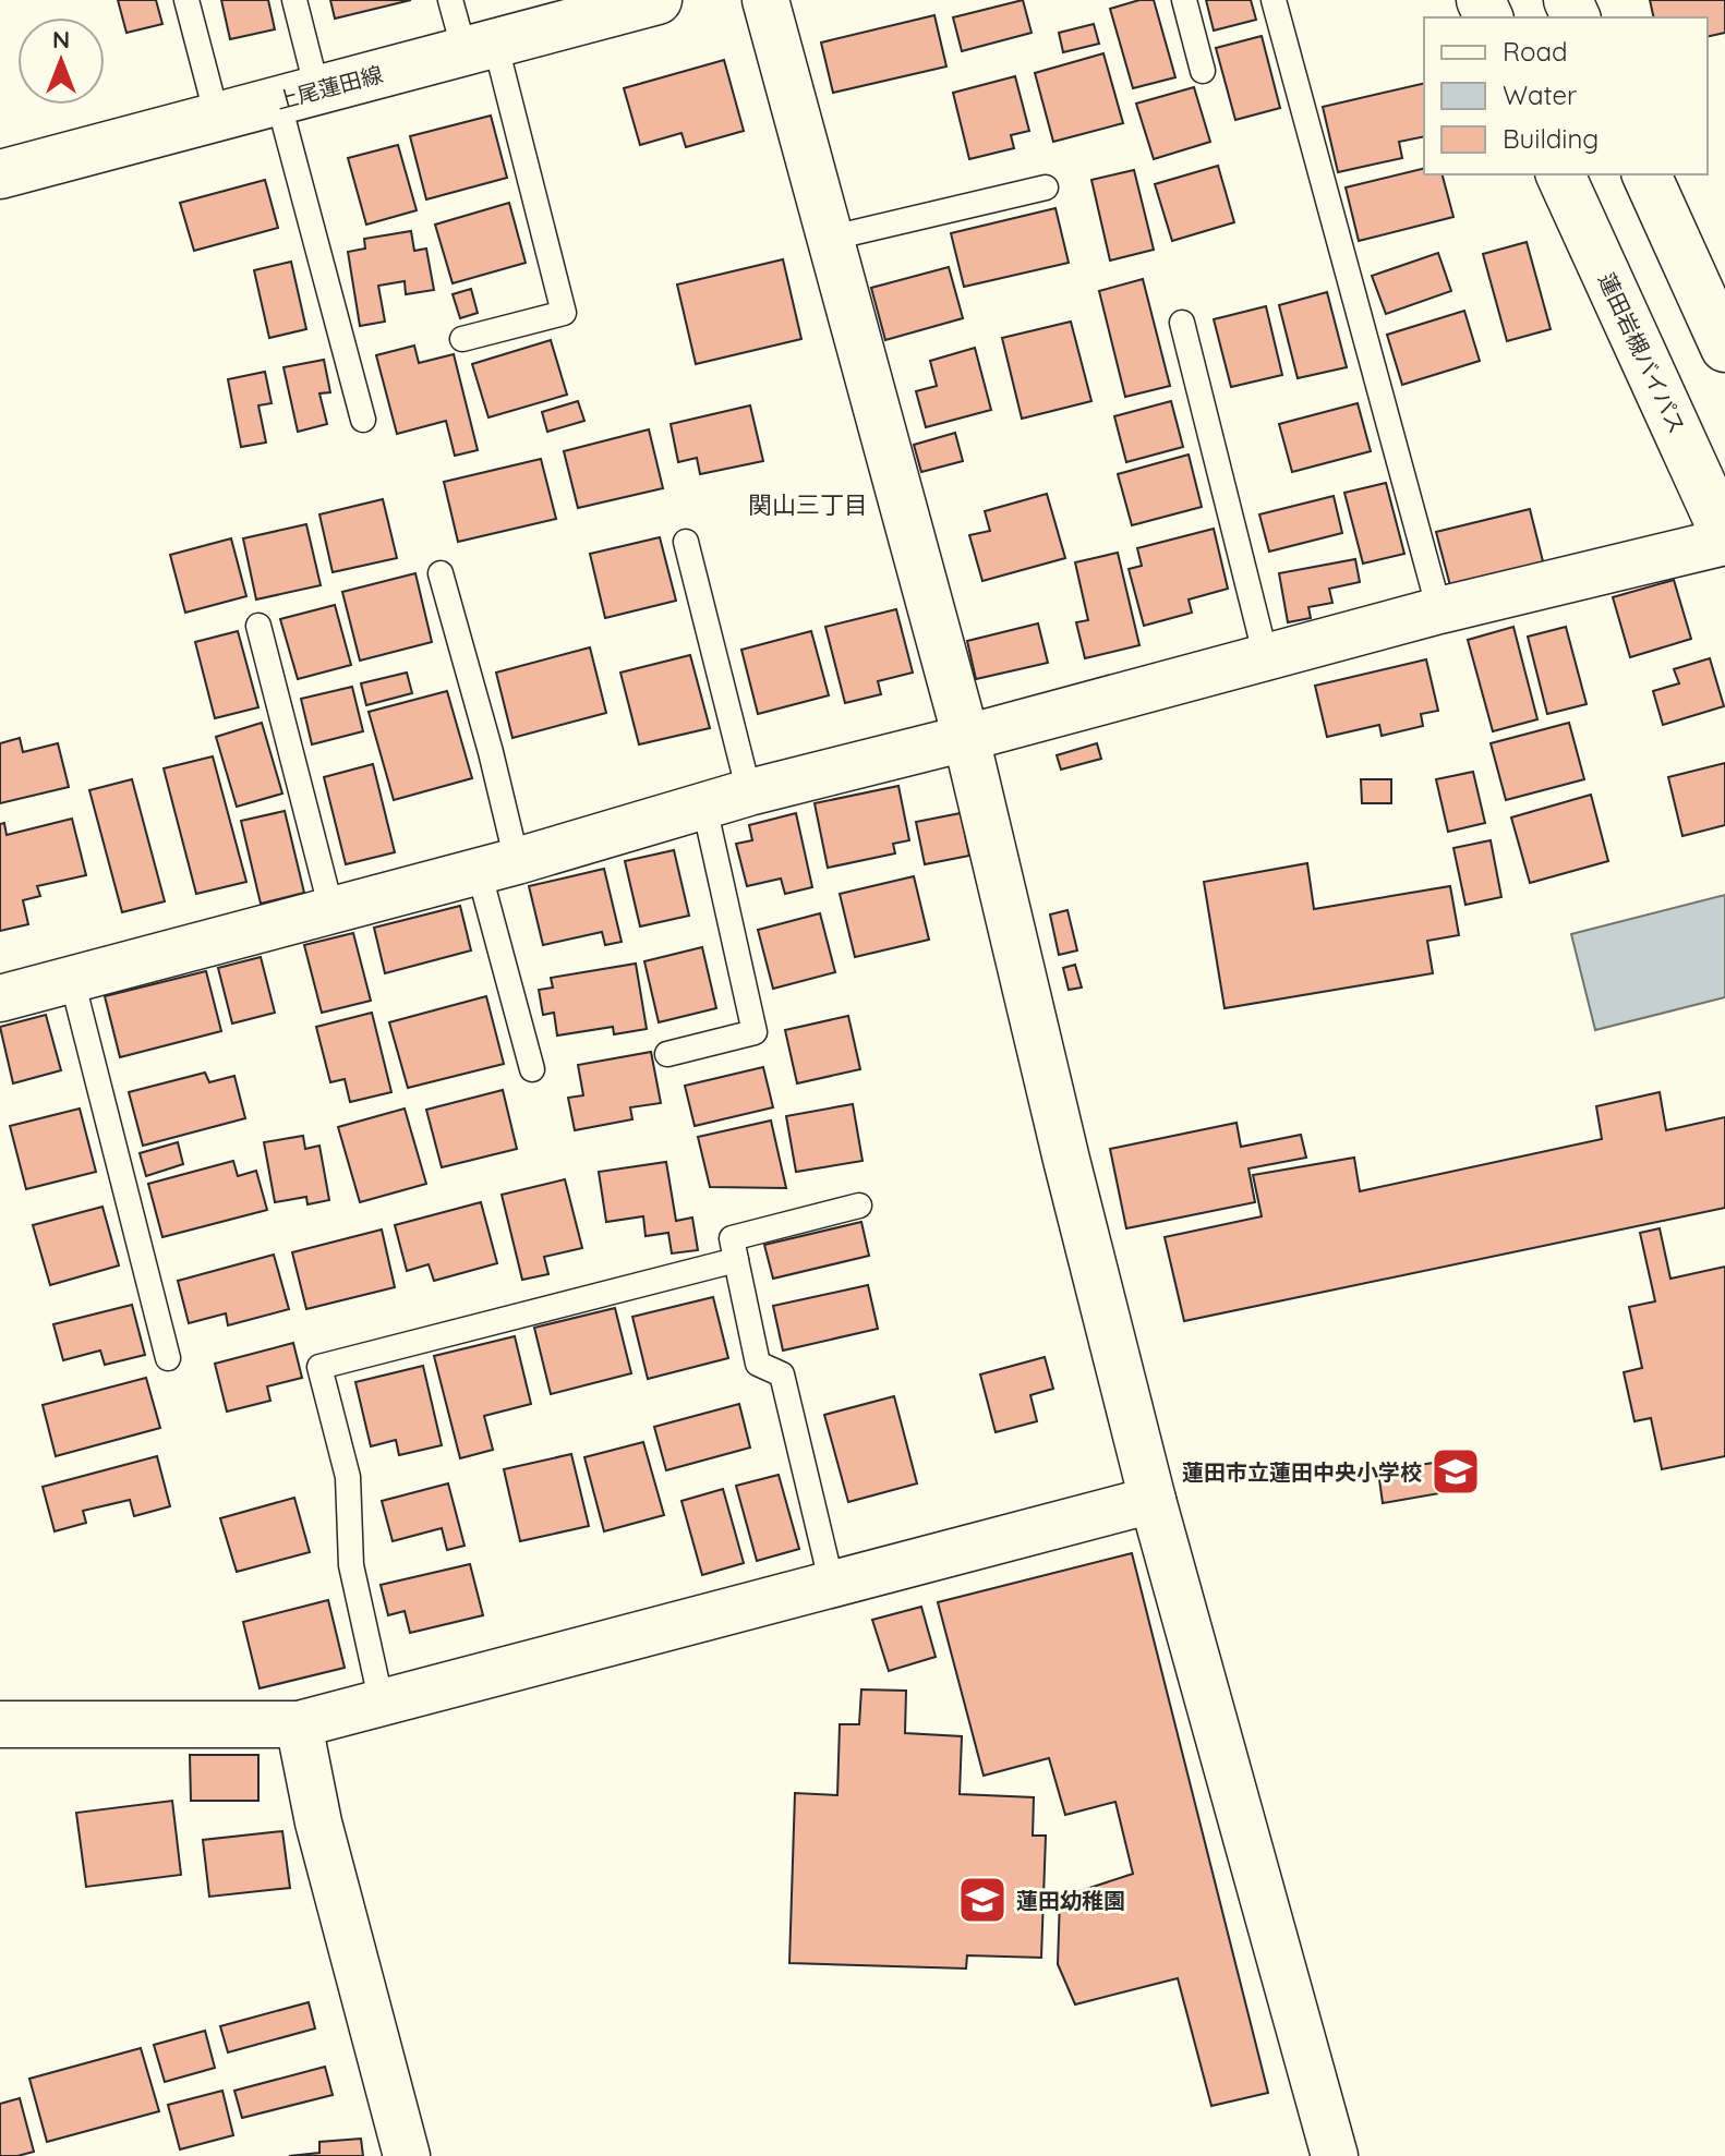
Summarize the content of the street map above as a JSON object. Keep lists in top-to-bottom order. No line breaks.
{"streets":{"main road":["上尾蓮田線","蓮田岩槻バイパス"]},"districts":["関山三丁目"],"places":{"school or university":["蓮田市立蓮田中央小学校","蓮田幼稚園"]},"legend":["Road","Water","Building"],"north":"top"}
